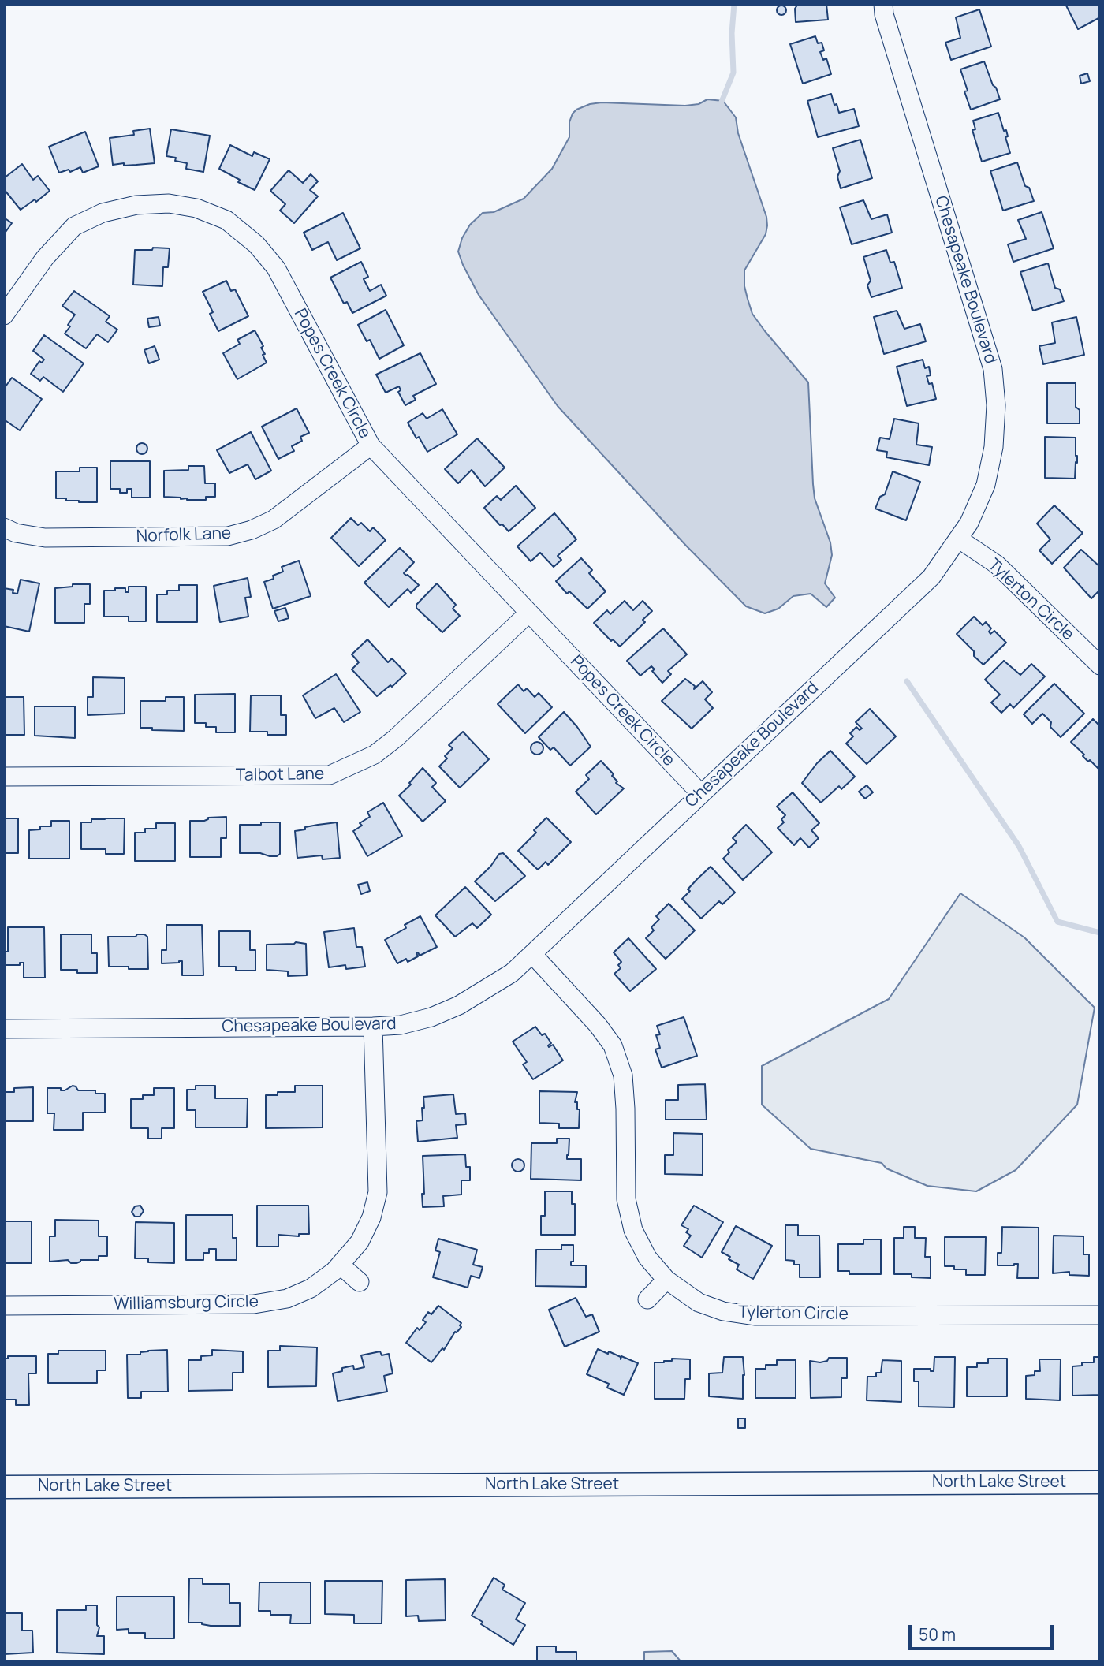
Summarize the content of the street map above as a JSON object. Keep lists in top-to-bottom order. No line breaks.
{"streets":{"street":["Chesapeake Boulevard","Popes Creek Circle","Norfolk Lane","Tylerton Circle","Talbot Lane","Williamsburg Circle","North Lake Street"]},"crossings":[["Chesapeake Boulevard","Popes Creek Circle"],["Chesapeake Boulevard","Tylerton Circle"],["Chesapeake Boulevard","Williamsburg Circle"],["Popes Creek Circle","Norfolk Lane"],["Popes Creek Circle","Talbot Lane"]],"scale_bar":"50 m"}
